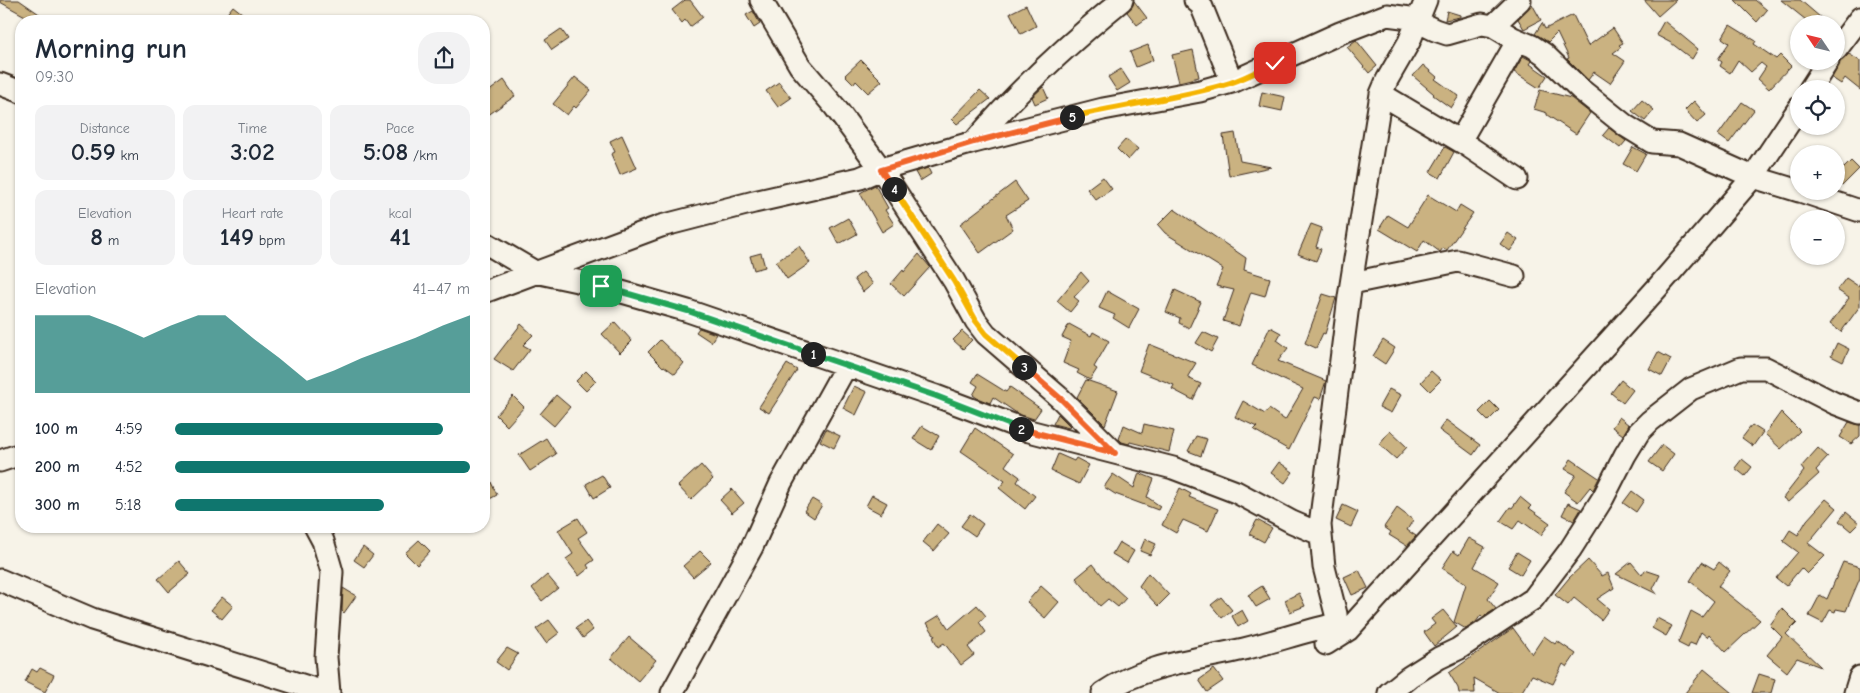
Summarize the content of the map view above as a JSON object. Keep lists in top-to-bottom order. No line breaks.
{"north":"top left","page":{"map_buttons":["+","−"],"heading":["Morning run","09:30"],"stats":[["Distance","0.59 km"],["Time","3:02"],["Pace","5:08 /km"],["Elevation","8 m"],["Heart rate","149 bpm"],["kcal","41"]],"pins":["5","4","1","3","2"],"chart":["Elevation","41–47 m"],"list":[{"name":"100 m","note":"4:59"},{"name":"200 m","note":"4:52"},{"name":"300 m","note":"5:18"}]}}
